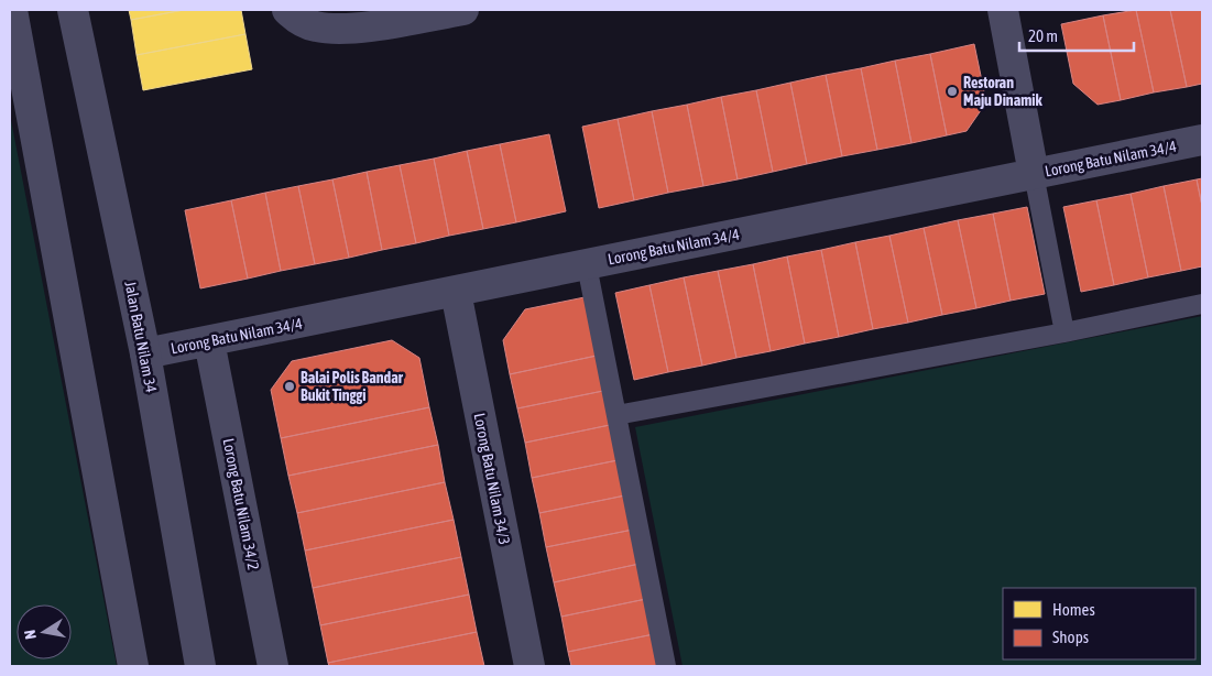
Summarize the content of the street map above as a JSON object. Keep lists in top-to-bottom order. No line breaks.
{"streets":{"street":["Lorong Batu Nilam 34/4","Jalan Batu Nilam 34","Lorong Batu Nilam 34/3","Lorong Batu Nilam 34/2"]},"crossings":[["Lorong Batu Nilam 34/4","Jalan Batu Nilam 34"],["Lorong Batu Nilam 34/4","Lorong Batu Nilam 34/3"],["Lorong Batu Nilam 34/4","Lorong Batu Nilam 34/2"]],"places":["Restoran Maju Dinamik","Balai Polis Bandar Bukit Tinggi"],"legend":["Homes","Shops"],"scale_bar":"20 m","north":"left"}
